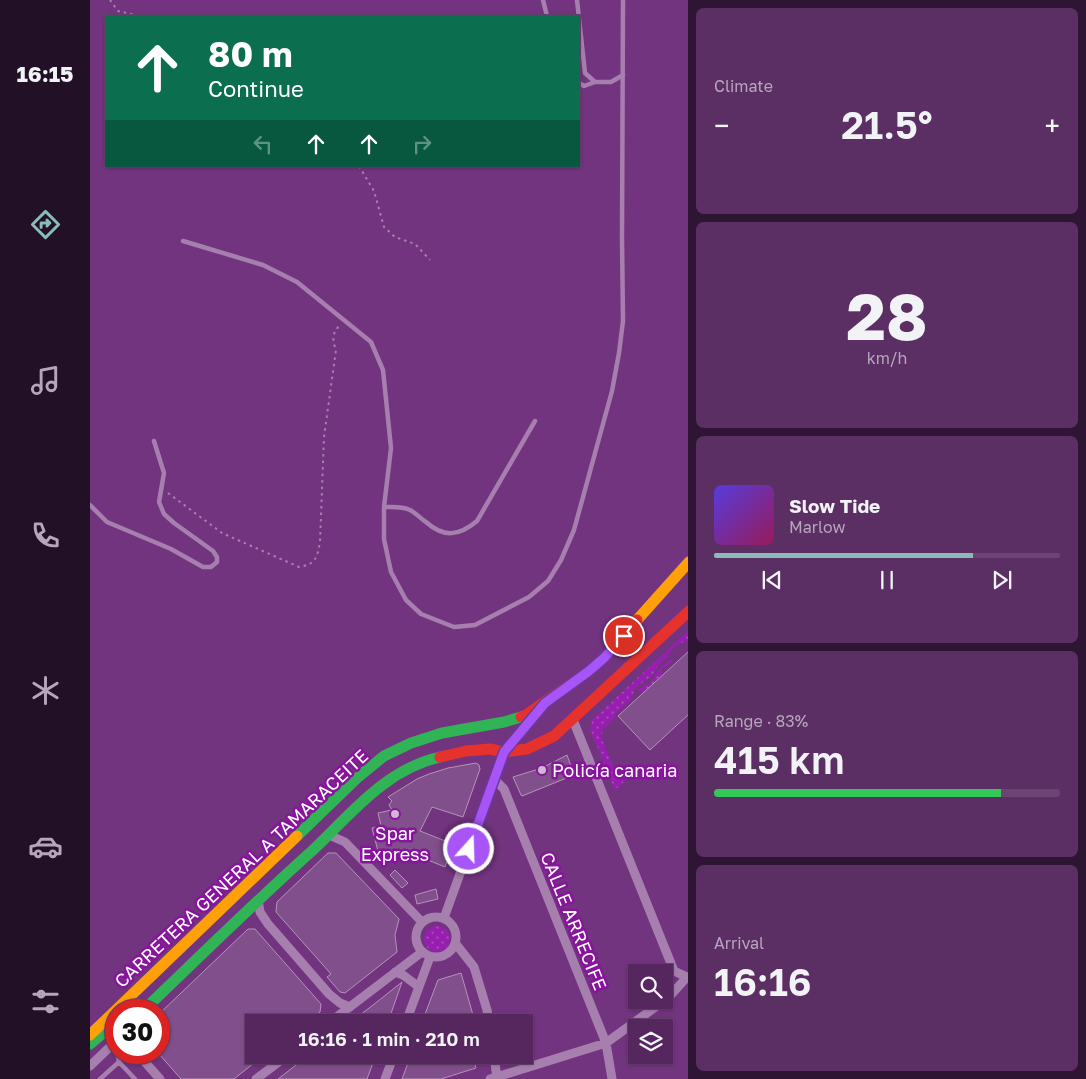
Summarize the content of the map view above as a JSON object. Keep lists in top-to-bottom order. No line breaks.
{"streets":{"main road":["CARRETERA GENERAL A TAMARACEITE"],"street":["CALLE ARRECIFE"]},"places":["Policía canaria","Spar Express"],"page":{"tabs":"16:15","tile":["Climate",["28","km/h"],["Range · 83%","415 km"],["Arrival","16:16"]],"turn":["80 m","Continue"],"heat":["−","21.5°","+"],"song":["Slow Tide","Marlow"],"limit":"30","trip":"16:16 · 1 min · 210 m"}}
